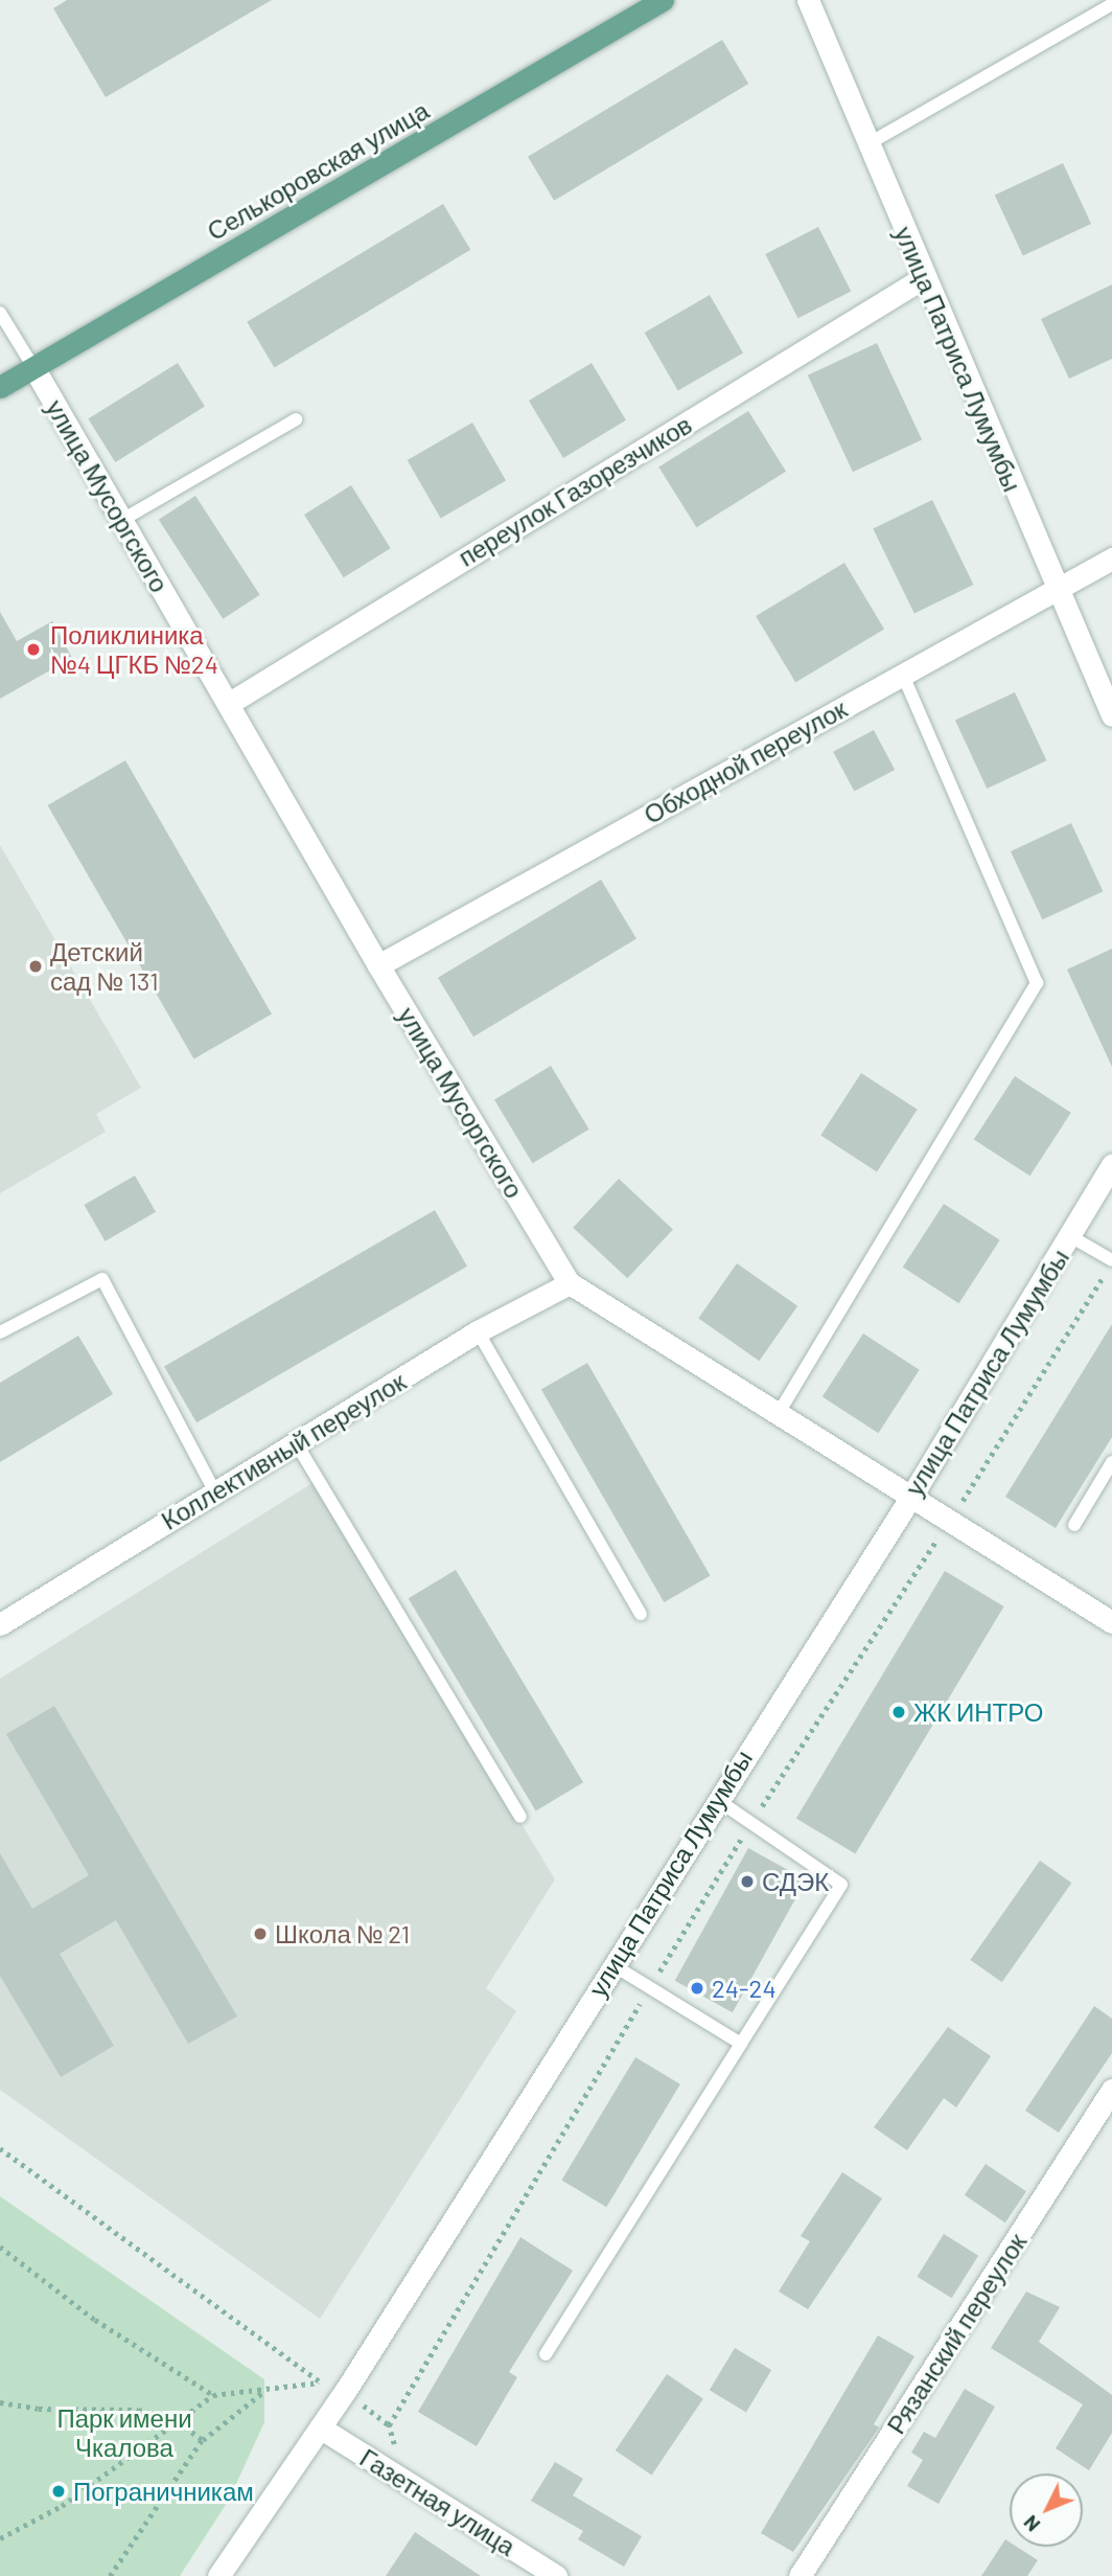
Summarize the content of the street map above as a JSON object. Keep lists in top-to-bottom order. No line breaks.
{"streets":{"main road":["Селькоровская улица"],"street":["улица Патриса Лумумбы","переулок Газорезчиков","улица Мусоргского","Обходной переулок","Коллективный переулок","Рязанский переулок","Газетная улица"]},"crossings":[["Селькоровская улица","улица Мусоргского"],["улица Патриса Лумумбы","переулок Газорезчиков"],["улица Патриса Лумумбы","улица Мусоргского"],["улица Патриса Лумумбы","Обходной переулок"],["улица Патриса Лумумбы","Газетная улица"],["переулок Газорезчиков","улица Мусоргского"],["улица Мусоргского","Обходной переулок"],["улица Мусоргского","Коллективный переулок"]],"parks":["Парк имени Чкалова"],"places":["Поликлиника №4 ЦГКБ №24","Детский сад № 131","ЖК ИНТРО","СДЭК","Школа № 21","24-24","Пограничникам"],"north":"bottom left"}
